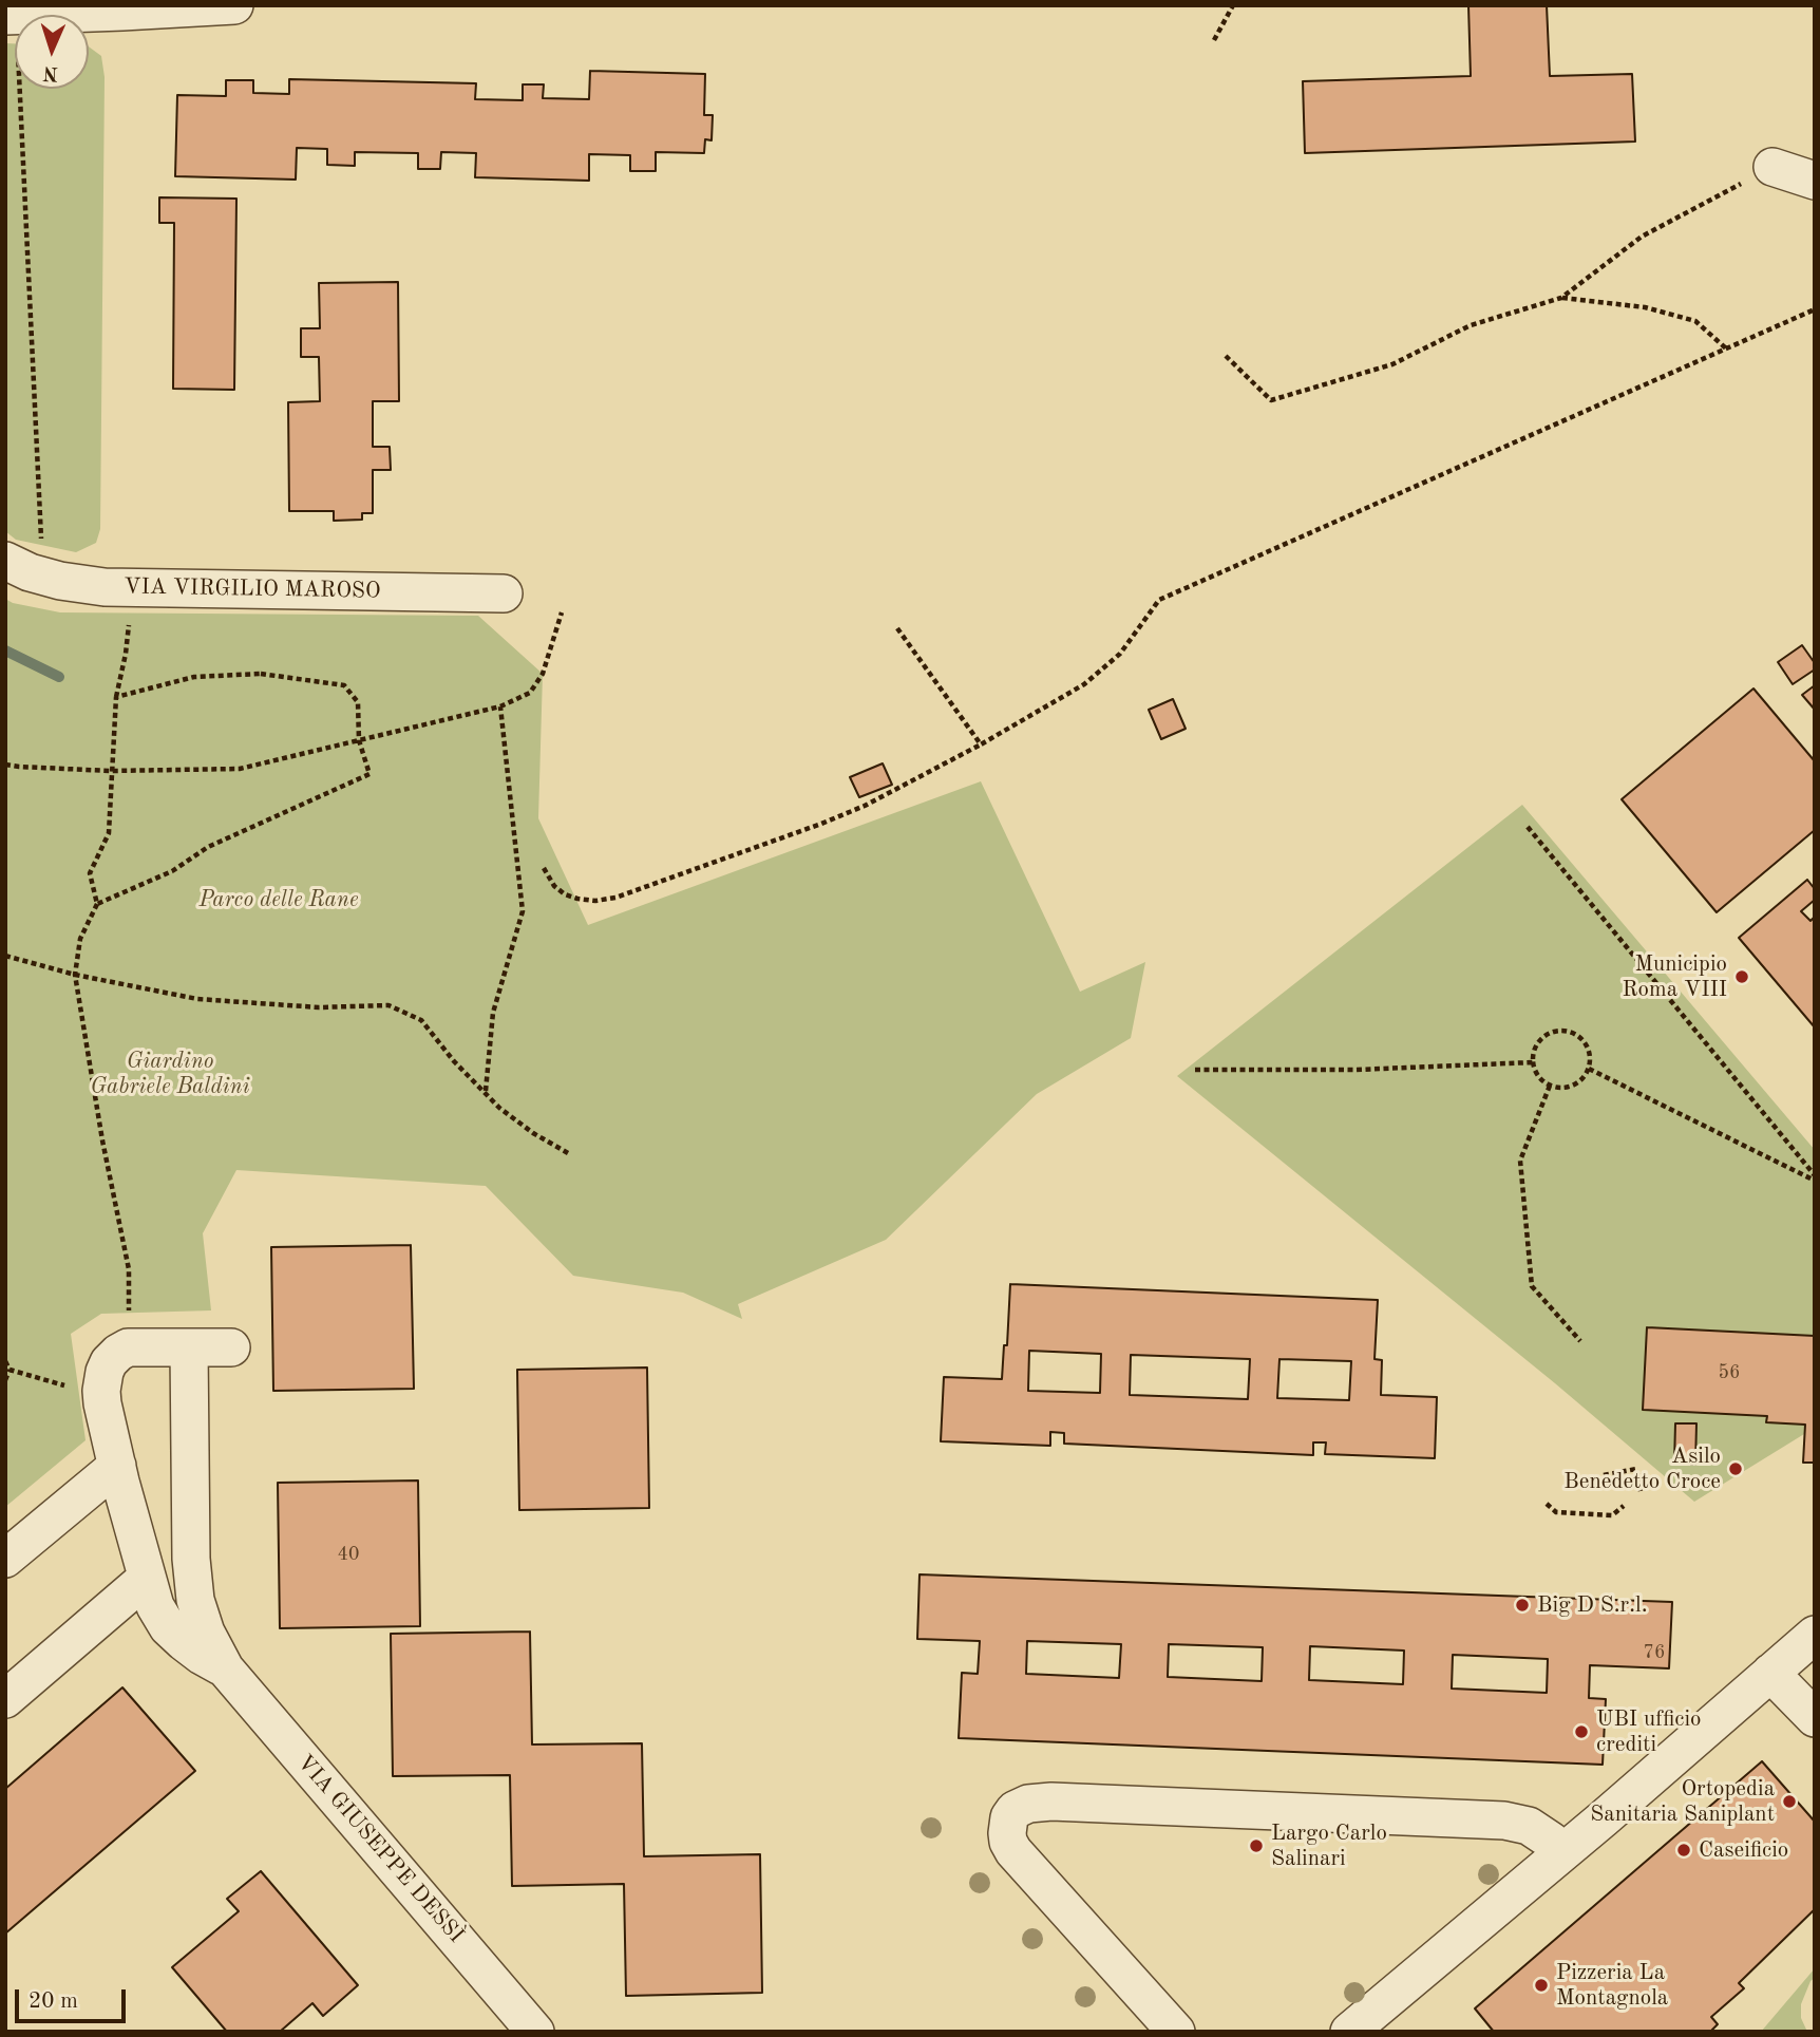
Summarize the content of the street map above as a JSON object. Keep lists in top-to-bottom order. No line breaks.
{"streets":{"street":["VIA VIRGILIO MAROSO","VIA GIUSEPPE DESSÌ"]},"parks":["Parco delle Rane","Giardino Gabriele Baldini"],"places":["Municipio Roma VIII","Asilo Benedetto Croce","Big D S.r.l.","UBI ufficio crediti","Ortopedia Sanitaria Saniplant","Largo Carlo Salinari","Caseificio","Pizzeria La Montagnola"],"house_numbers":["56","40","76"],"scale_bar":"20 m","north":"bottom"}
